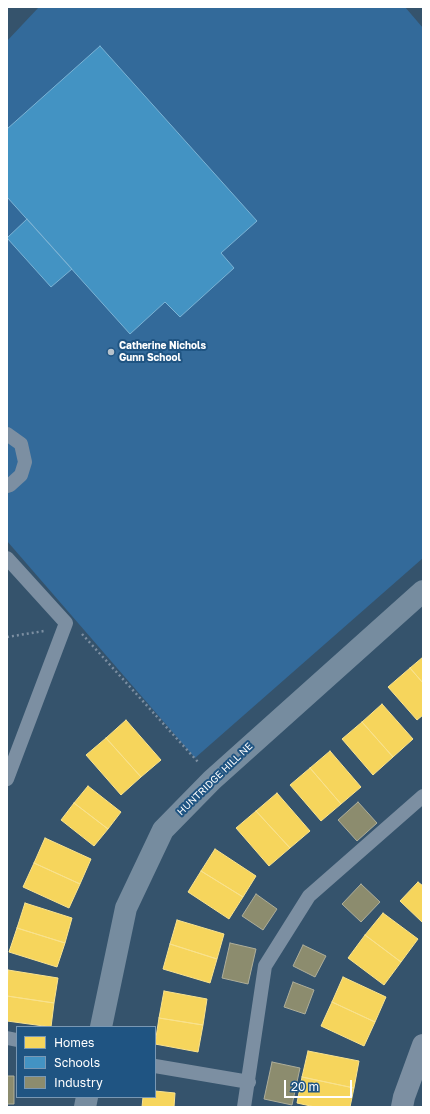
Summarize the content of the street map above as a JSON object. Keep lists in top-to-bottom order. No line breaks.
{"streets":{"street":["HUNTRIDGE HILL NE"]},"places":["Catherine Nichols Gunn School"],"legend":["Homes","Schools","Industry"],"scale_bar":"20 m"}
